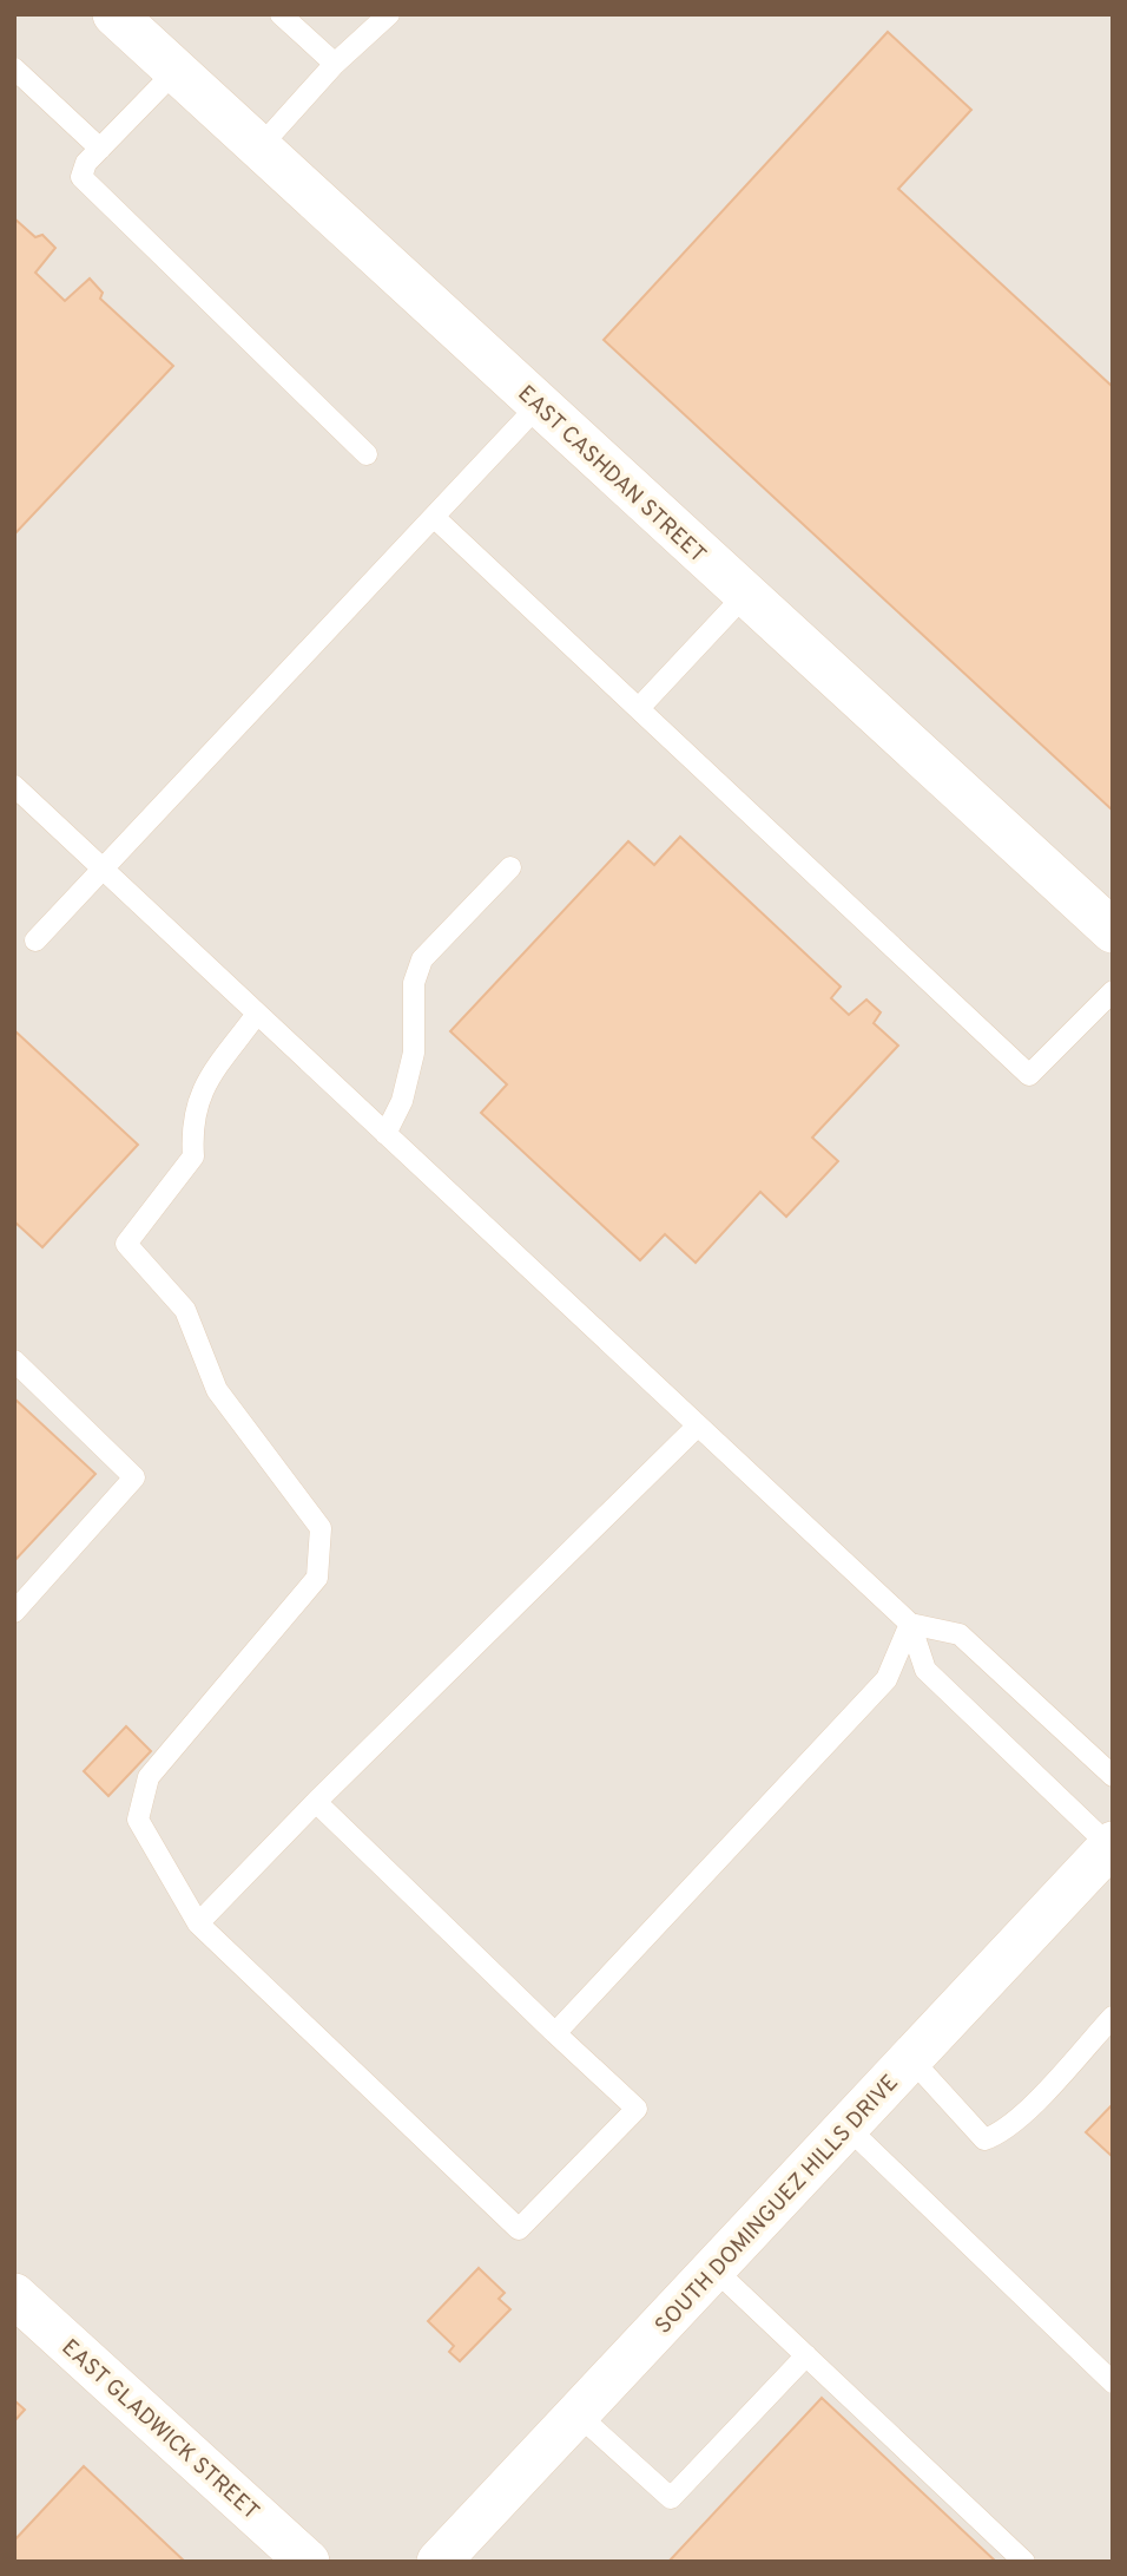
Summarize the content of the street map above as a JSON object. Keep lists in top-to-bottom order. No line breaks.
{"streets":{"street":["EAST CASHDAN STREET","SOUTH DOMINGUEZ HILLS DRIVE","EAST GLADWICK STREET"]}}
